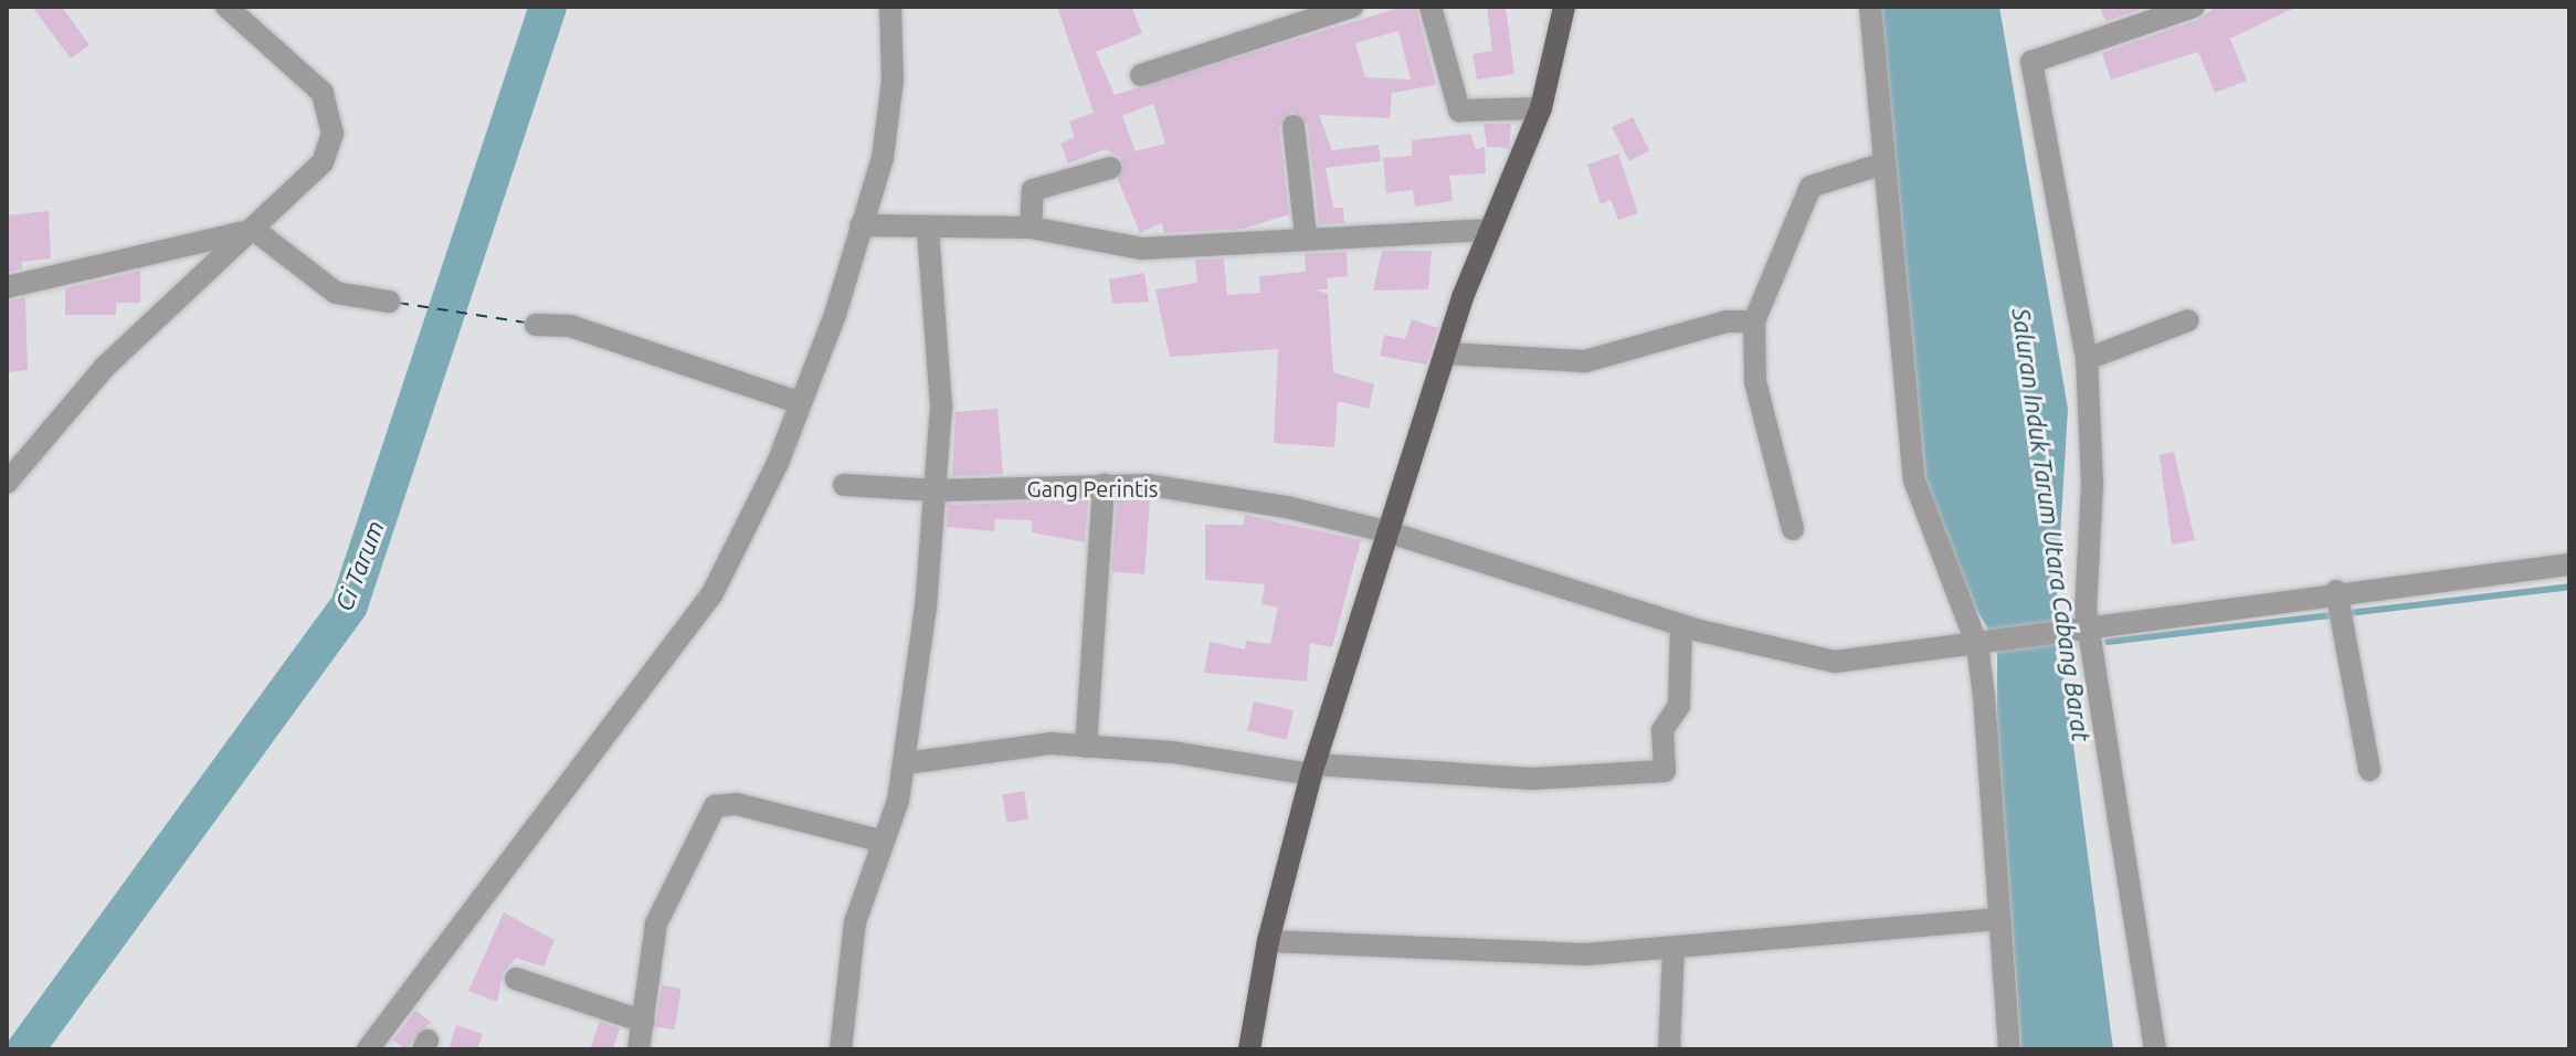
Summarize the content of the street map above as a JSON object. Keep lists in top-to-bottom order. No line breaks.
{"streets":{"street":["Gang Perintis"]},"water":["Saluran Induk Tarum Utara Cabang Barat","Ci Tarum"]}
